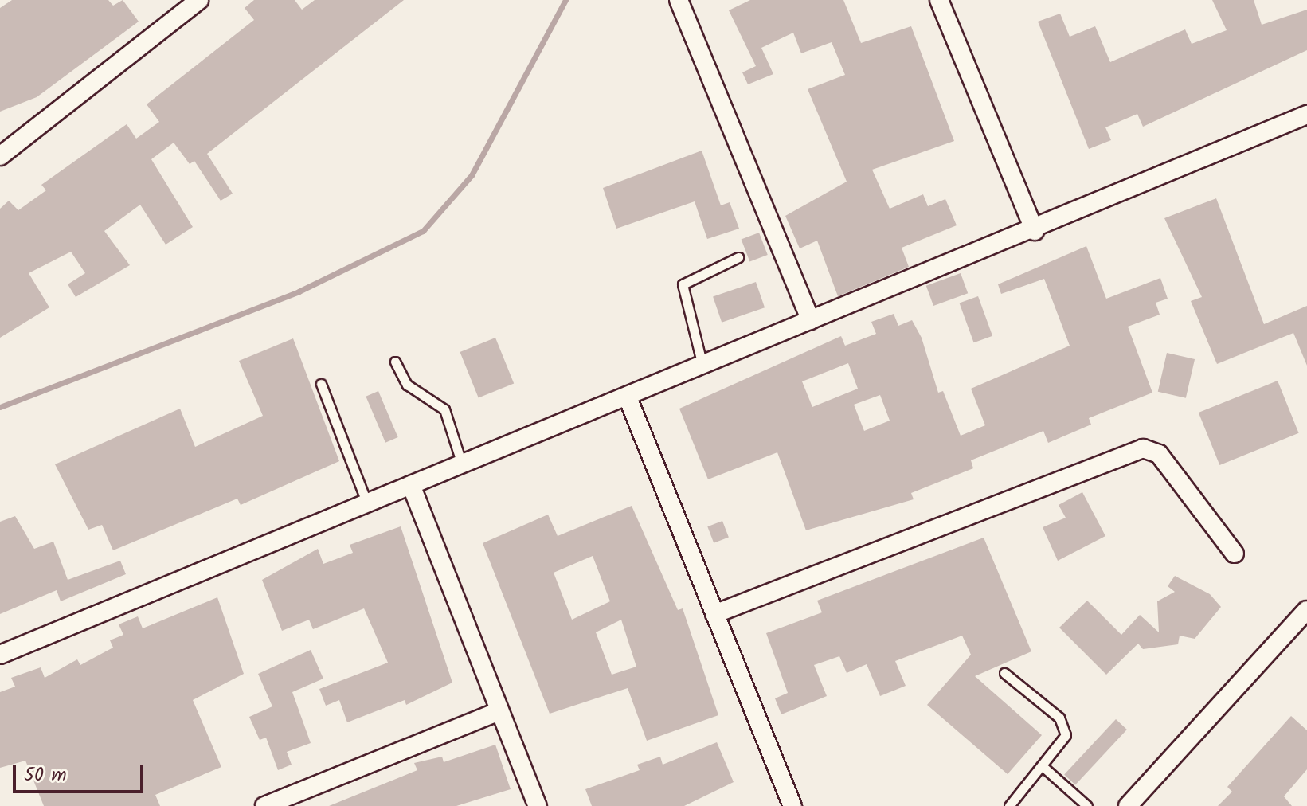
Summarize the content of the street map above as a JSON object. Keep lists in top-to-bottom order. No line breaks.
{"scale_bar":"50 m"}
